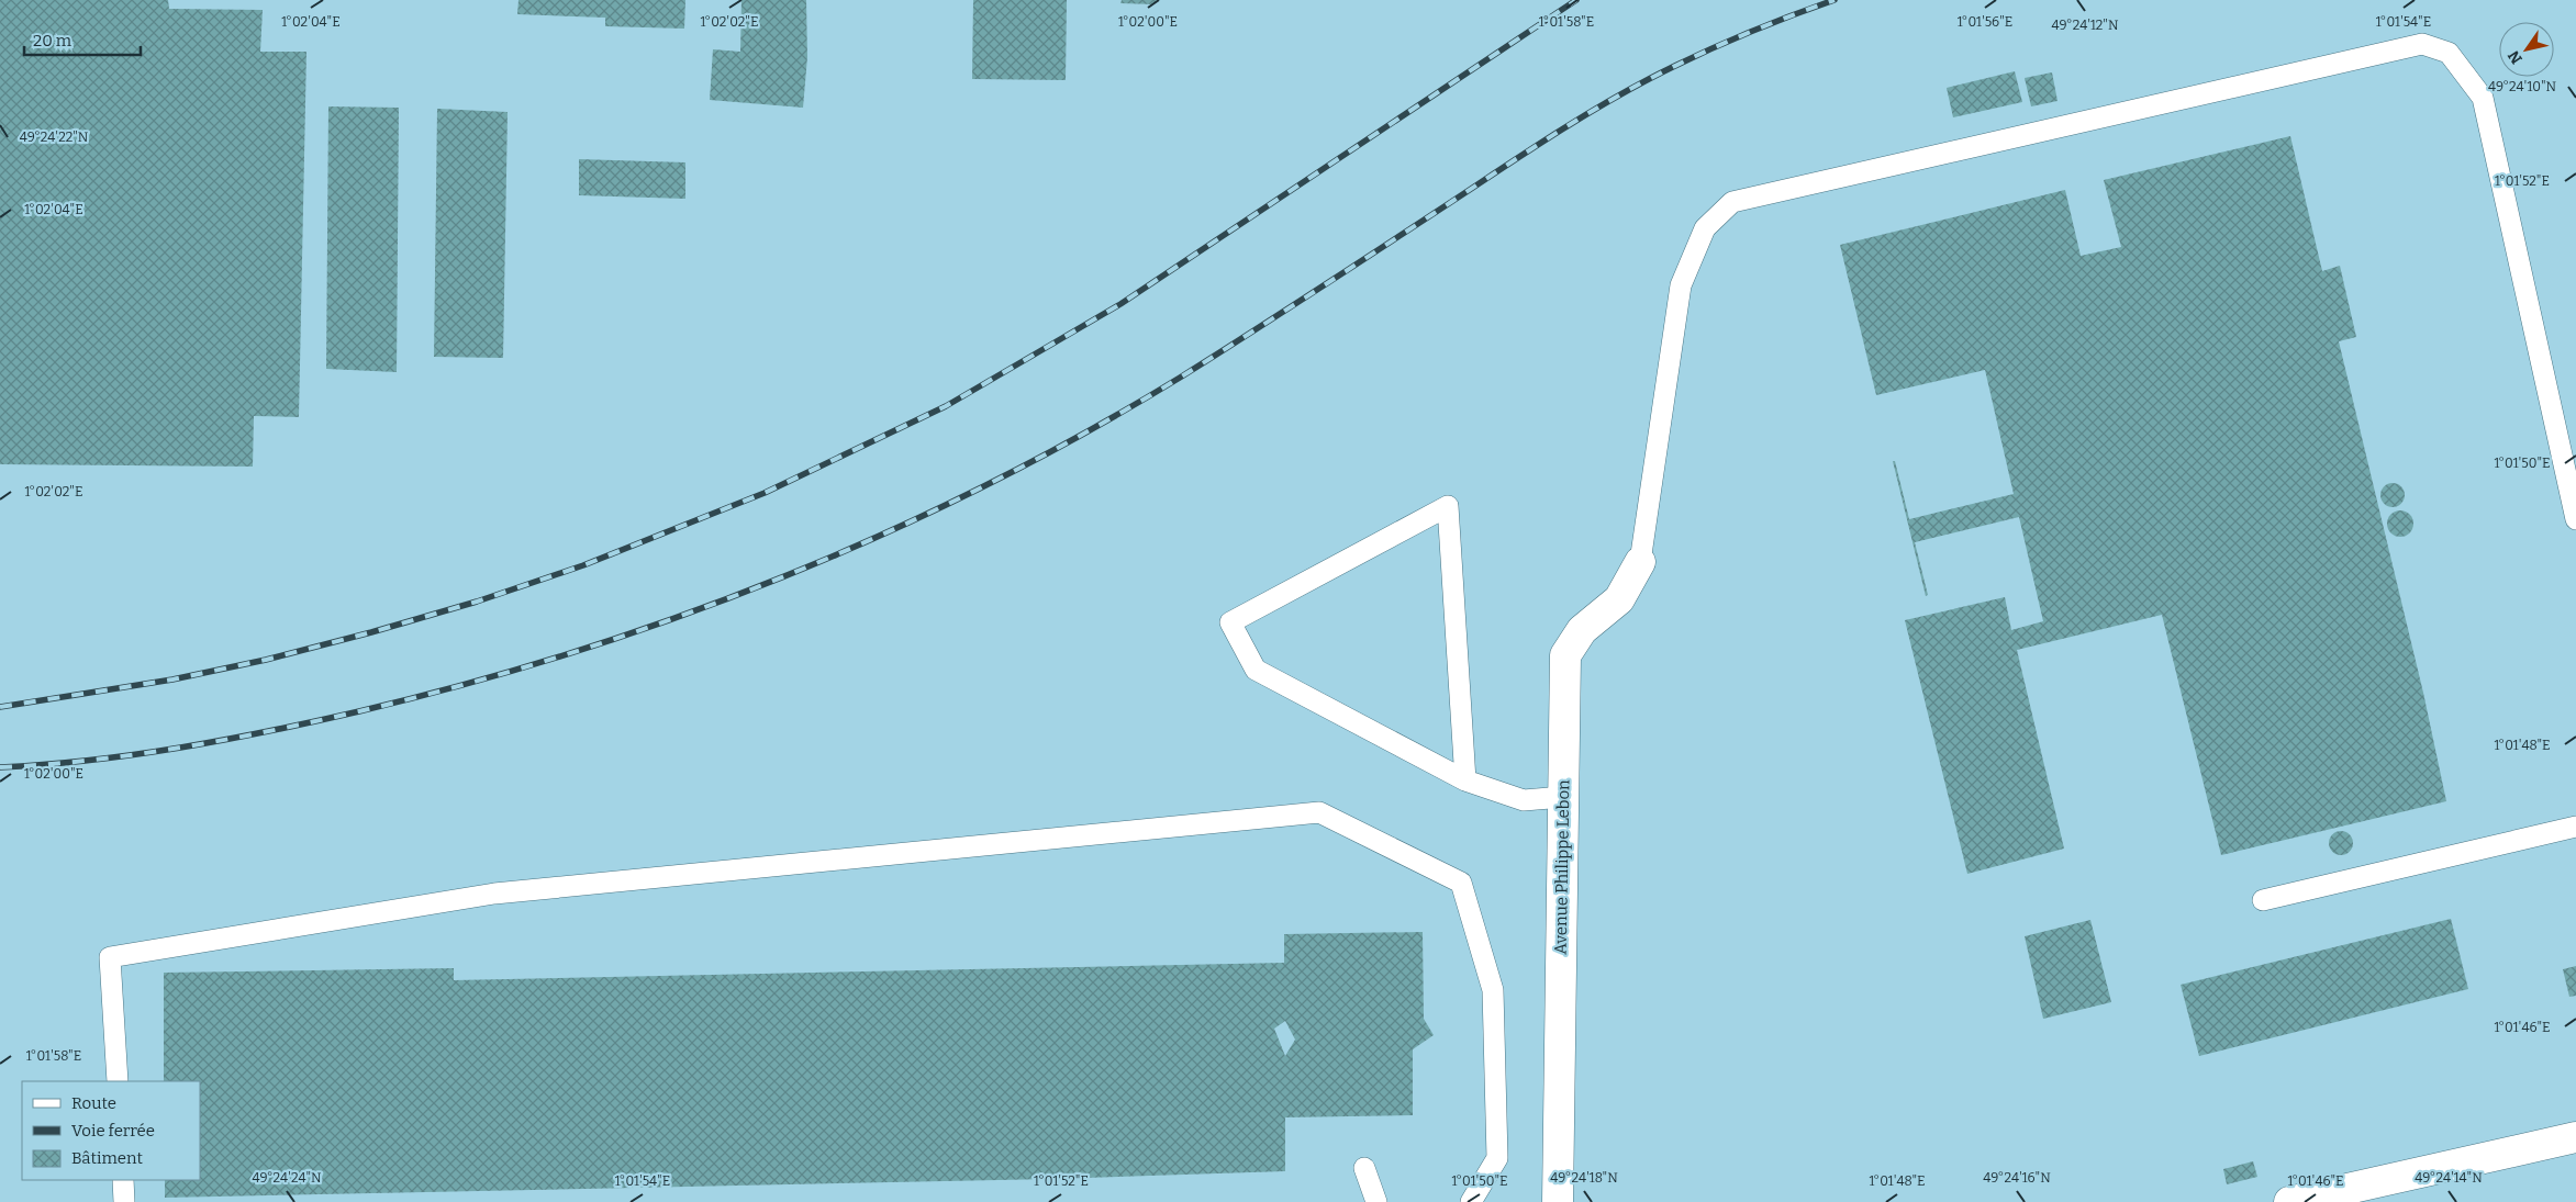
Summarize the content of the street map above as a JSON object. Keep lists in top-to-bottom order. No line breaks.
{"streets":{"street":["Avenue Philippe Lebon"]},"legend":["Route","Voie ferrée","Bâtiment"],"scale_bar":"20 m","north":"bottom left","coordinates":["1°02'04\"E","1°02'02\"E","1°02'00\"E","1°01'58\"E","1°01'56\"E","1°01'54\"E","49°24'12\"N","49°24'10\"N","49°24'22\"N","1°01'52\"E","1°01'50\"E","1°01'48\"E","1°01'46\"E","49°24'24\"N","49°24'18\"N","49°24'16\"N","49°24'14\"N"]}
